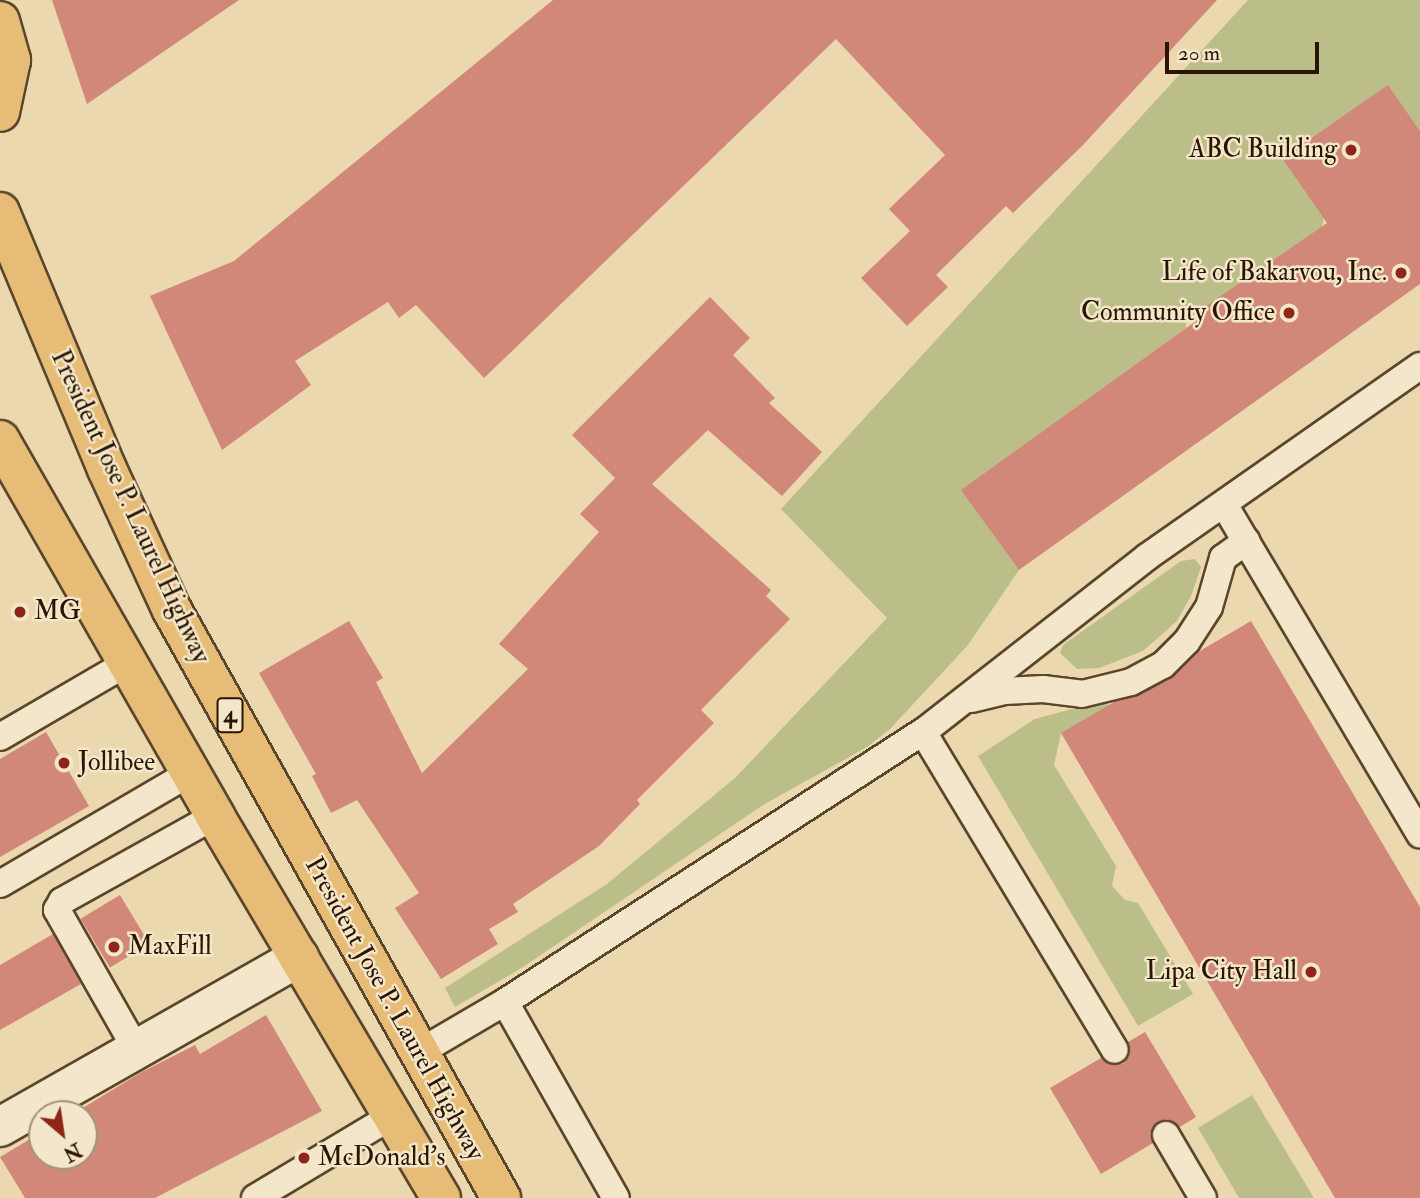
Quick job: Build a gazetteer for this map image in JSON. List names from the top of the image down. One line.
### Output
{"streets":{"highway":["President Jose P. Laurel Highway","4"]},"places":["ABC Building","Life of Bakarvou, Inc.","Community Office","MG","Jollibee","MaxFill","Lipa City Hall","McDonald's"],"scale_bar":"20 m","north":"bottom right"}
